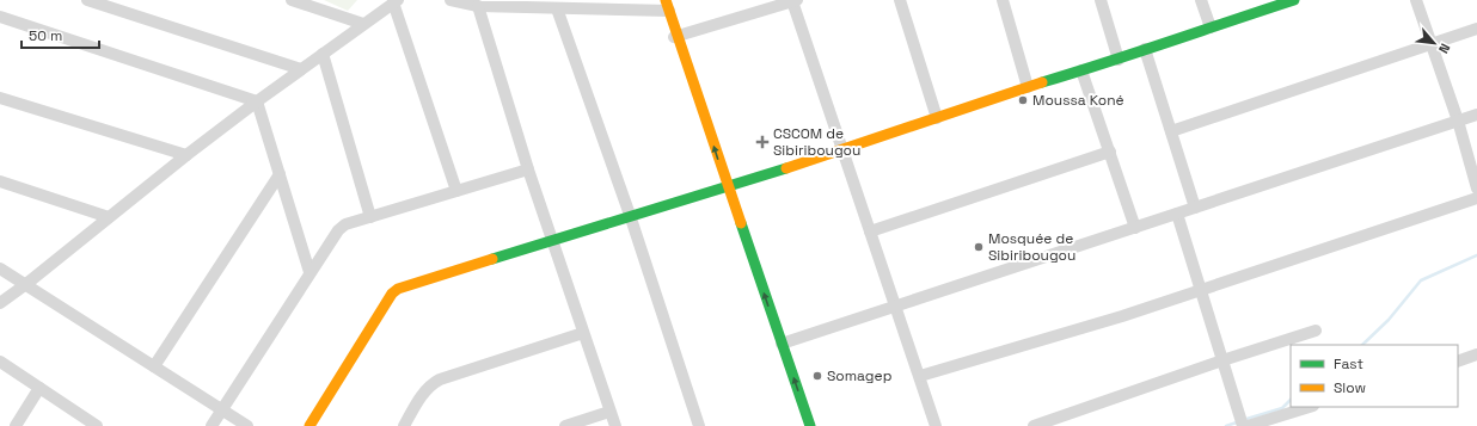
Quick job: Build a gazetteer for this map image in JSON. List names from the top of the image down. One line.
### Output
{"places":{"other":["Moussa Koné","Mosquée de Sibiribougou","Somagep"],"health":["CSCOM de Sibiribougou"]},"legend":["Fast","Slow"],"scale_bar":"50 m","north":"bottom right"}
